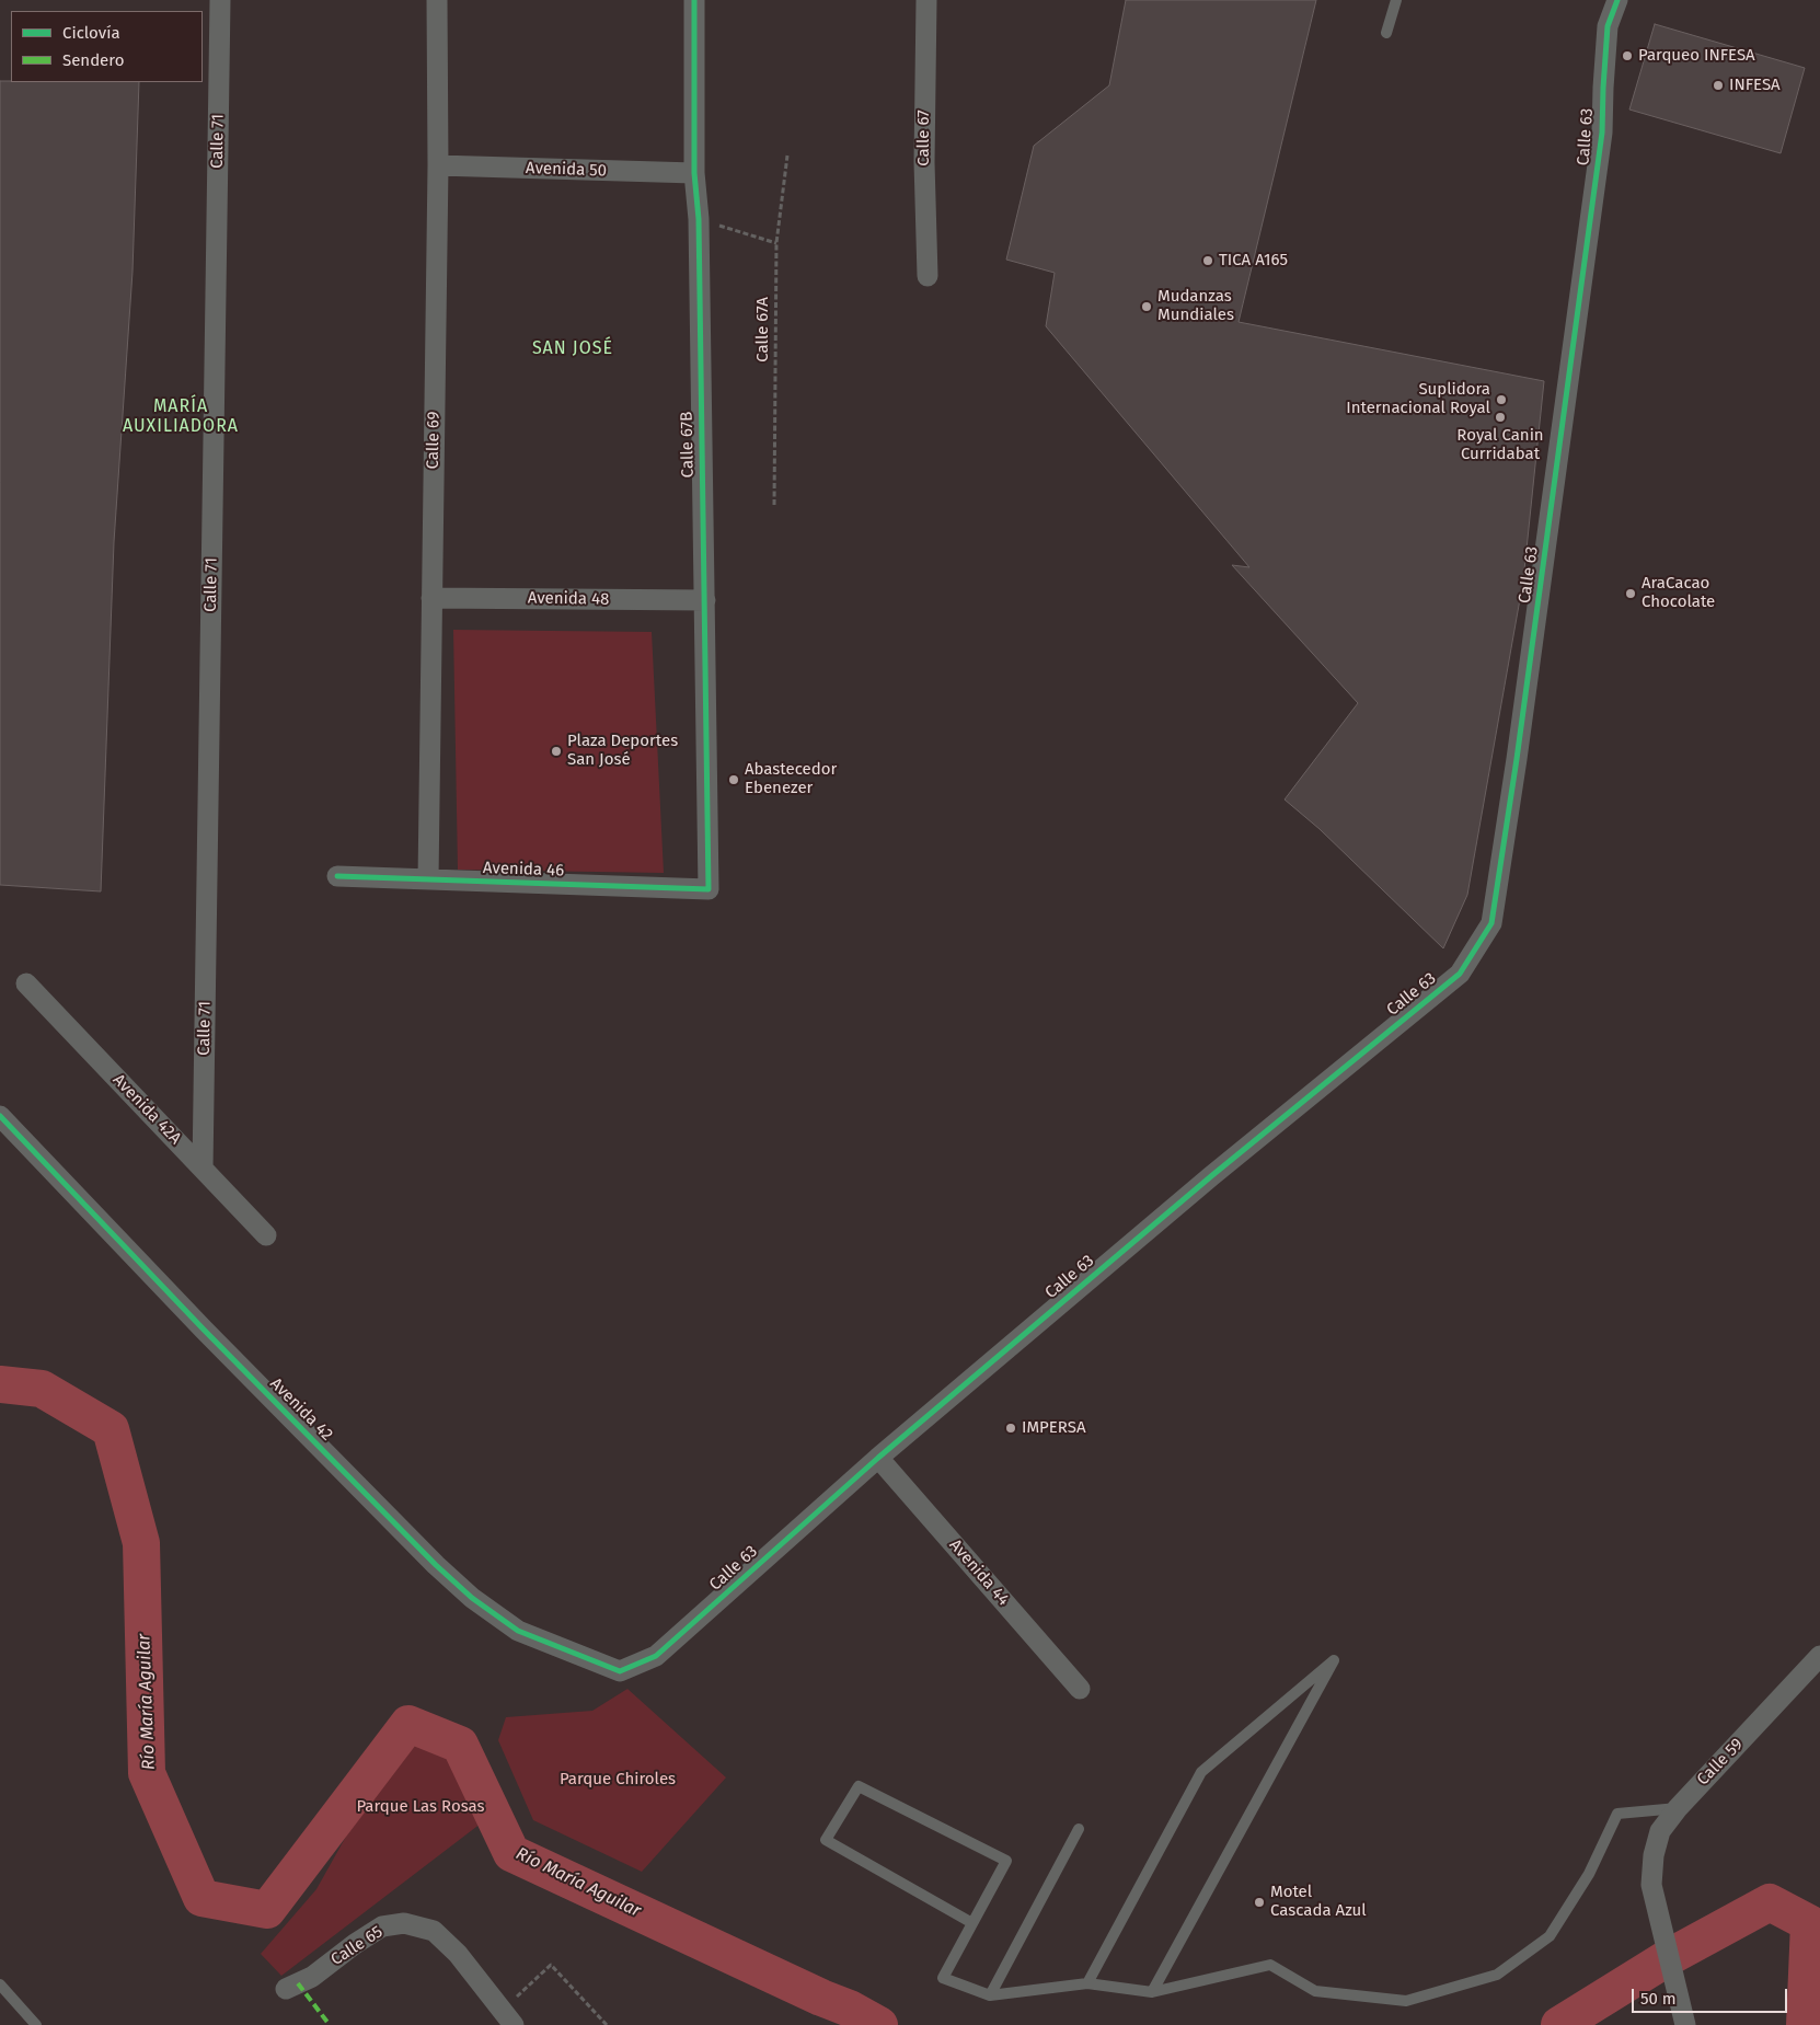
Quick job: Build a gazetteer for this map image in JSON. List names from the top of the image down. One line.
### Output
{"streets":{"street":["Calle 63","Calle 67","Calle 71","Avenida 50","Calle 69","Calle 67B","Avenida 48","Avenida 46","Avenida 42A","Avenida 42","Avenida 44","Calle 59","Calle 65"],"path":["Calle 67A"]},"crossings":[["Calle 63","Avenida 42"],["Calle 63","Avenida 44"],["Calle 71","Avenida 42A"],["Avenida 50","Calle 69"],["Avenida 50","Calle 67B"],["Calle 69","Avenida 48"],["Calle 69","Avenida 46"],["Calle 67B","Avenida 48"],["Calle 67B","Avenida 46"]],"districts":["SAN JOSÉ","MARÍA AUXILIADORA"],"water":["Río María Aguilar"],"parks":["Parque Chiroles","Parque Las Rosas"],"places":["Parqueo INFESA","INFESA","TICA A165","Mudanzas Mundiales","Suplidora Internacional Royal","Royal Canin Curridabat","AraCacao Chocolate","Plaza Deportes San José","Abastecedor Ebenezer","IMPERSA","Motel Cascada Azul"],"legend":["Ciclovía","Sendero"],"scale_bar":"50 m"}
